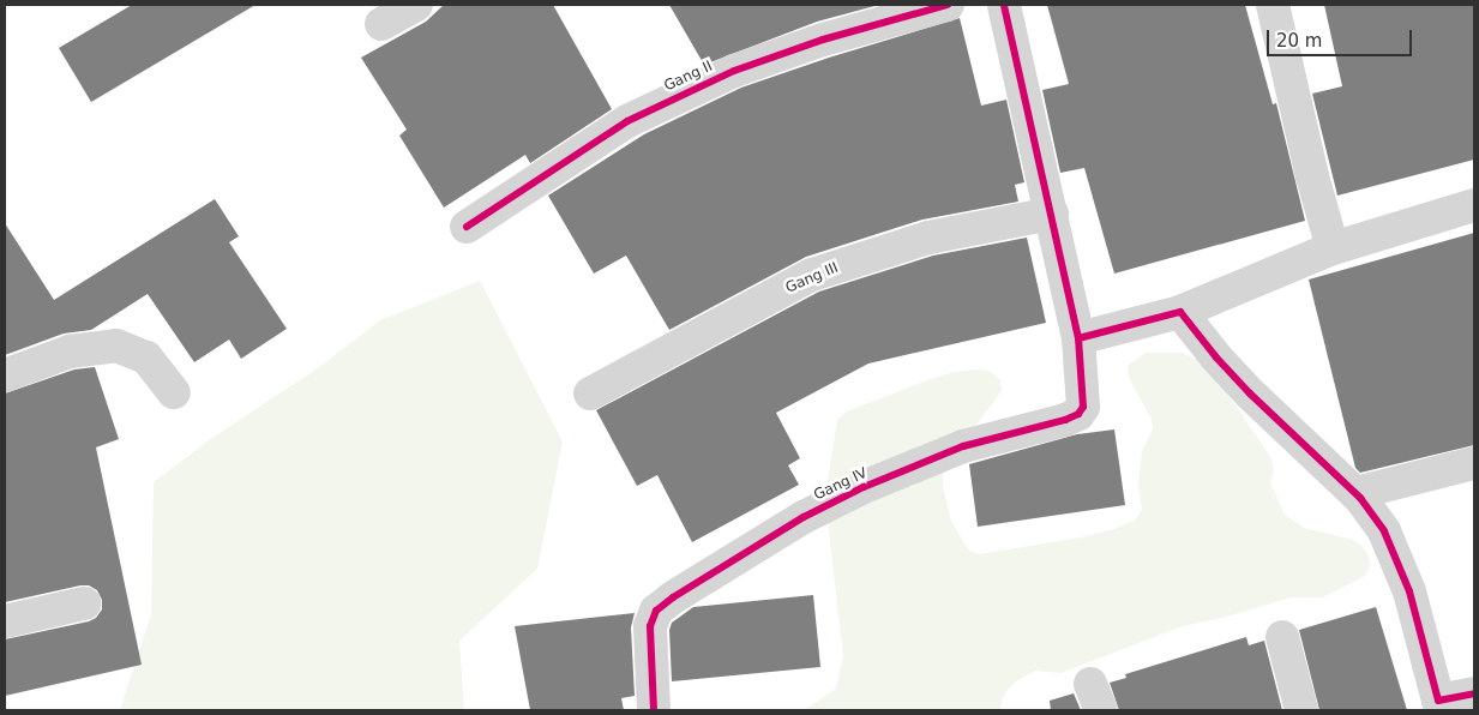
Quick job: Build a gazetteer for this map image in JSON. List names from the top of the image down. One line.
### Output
{"streets":{"street":["Gang II","Gang III","Gang IV"]},"crossings":[["Gang III","Gang IV"]],"scale_bar":"20 m"}
